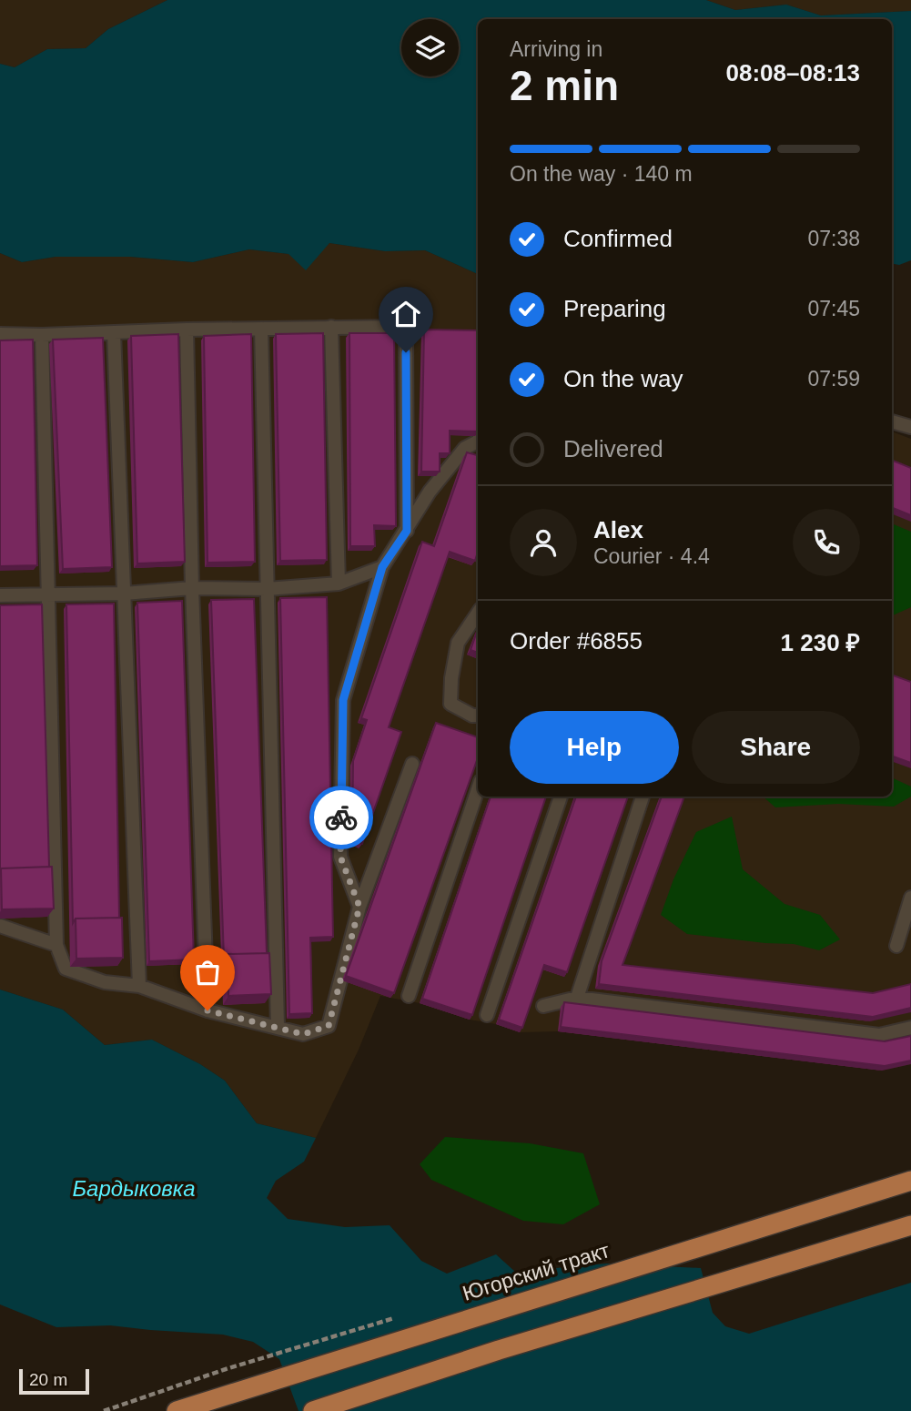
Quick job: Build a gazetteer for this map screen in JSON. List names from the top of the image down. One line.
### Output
{"streets":{"main road":["Югорский тракт"]},"water":["Бардыковка"],"scale_bar":"20 m","page":{"heading":["2 min","Arriving in","08:08–08:13"],"panel":["Alex","Courier · 4.4","Order #6855","1 230 ₽"],"bar":"On the way · 140 m","list":[["Confirmed","07:38"],["Preparing","07:45"],["On the way","07:59"],"Delivered"],"buttons":["Help","Share"],"scale":"20 m"}}
